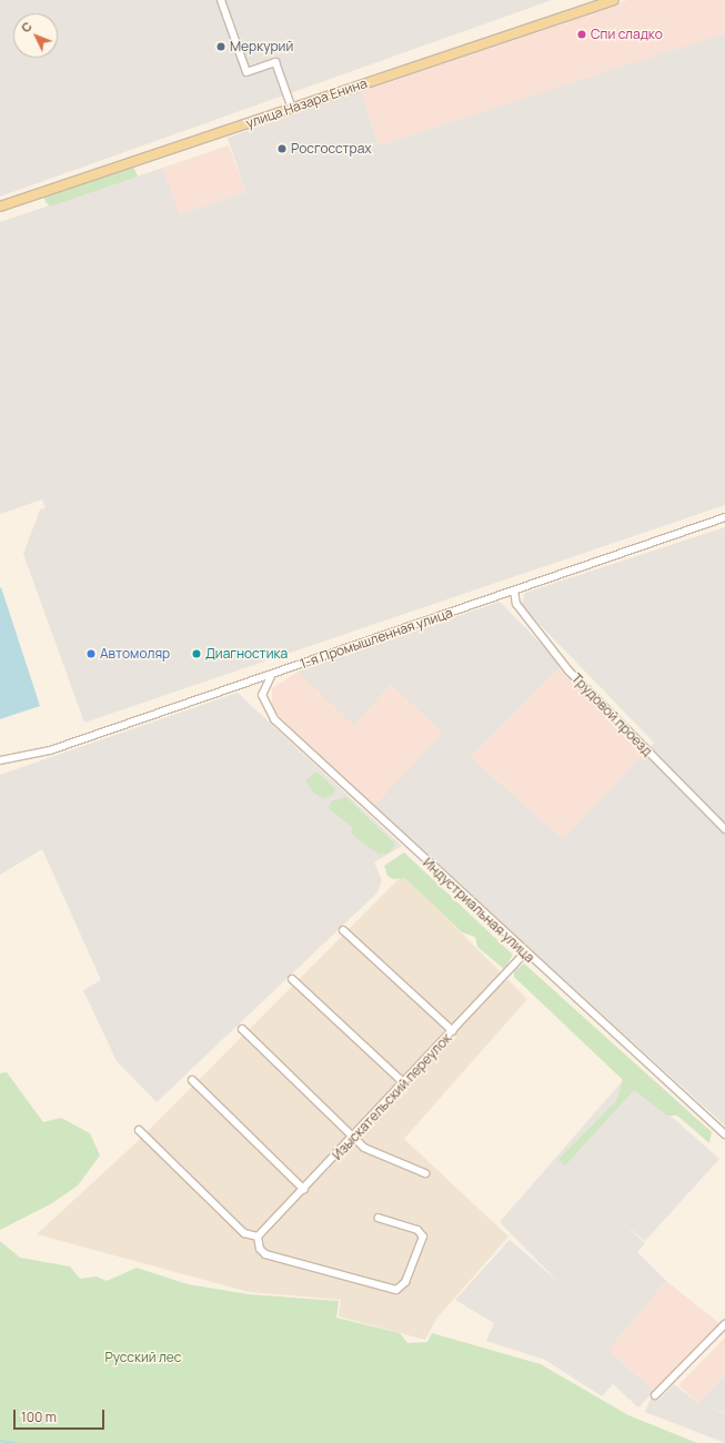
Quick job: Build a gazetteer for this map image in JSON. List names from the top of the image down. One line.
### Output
{"streets":{"main road":["улица Назара Енина"],"street":["1-я Промышленная улица","Трудовой проезд","Индустриальная улица","Изыскательский переулок"]},"crossings":[["1-я Промышленная улица","Трудовой проезд"],["1-я Промышленная улица","Индустриальная улица"],["Индустриальная улица","Изыскательский переулок"]],"parks":["Русский лес"],"places":["Спи сладко","Меркурий","Росгосстрах","Автомоляр","Диагностика"],"scale_bar":"100 m","north":"top left"}
